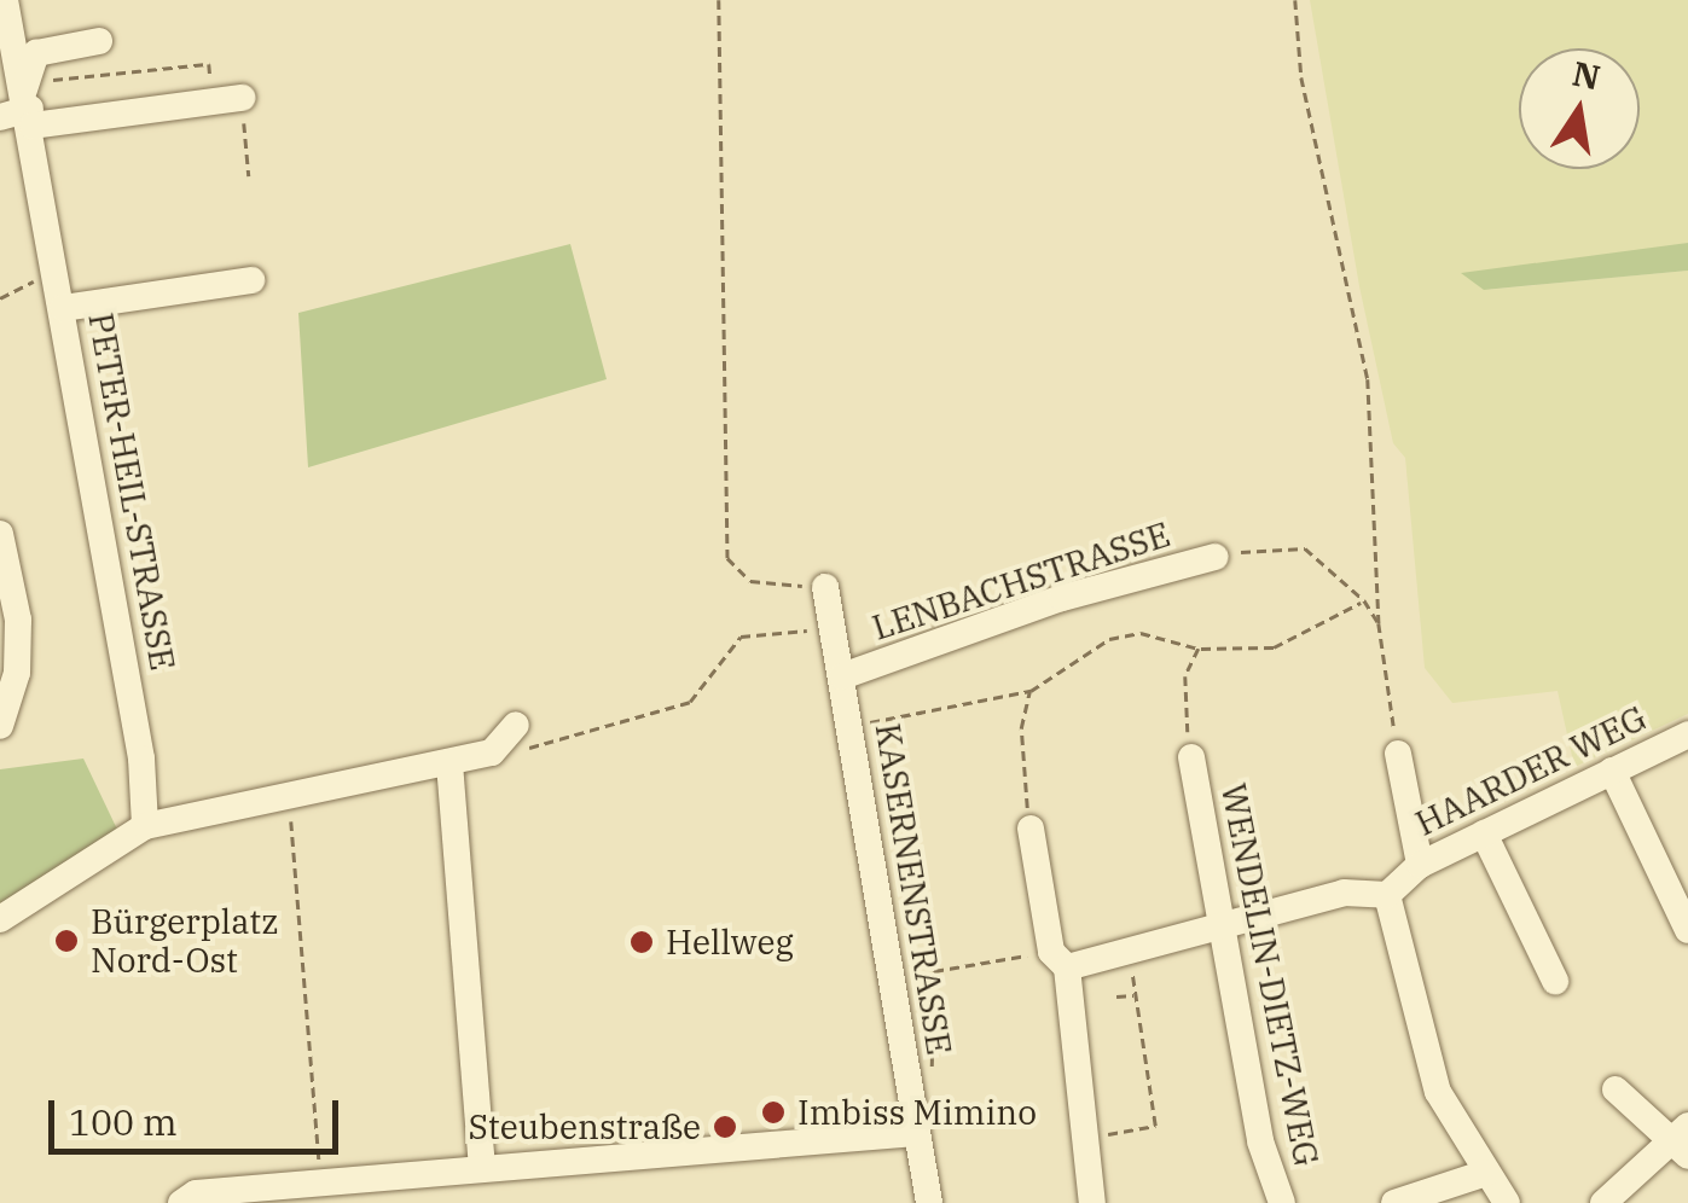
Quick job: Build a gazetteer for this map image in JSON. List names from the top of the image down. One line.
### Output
{"streets":{"street":["PETER-HEIL-STRASSE","LENBACHSTRASSE","HAARDER WEG","KASERNENSTRASSE","WENDELIN-DIETZ-WEG"]},"crossings":[["LENBACHSTRASSE","KASERNENSTRASSE"]],"places":["Bürgerplatz Nord-Ost","Hellweg","Imbiss Mimino","Steubenstraße"],"scale_bar":"100 m","north":"top"}
